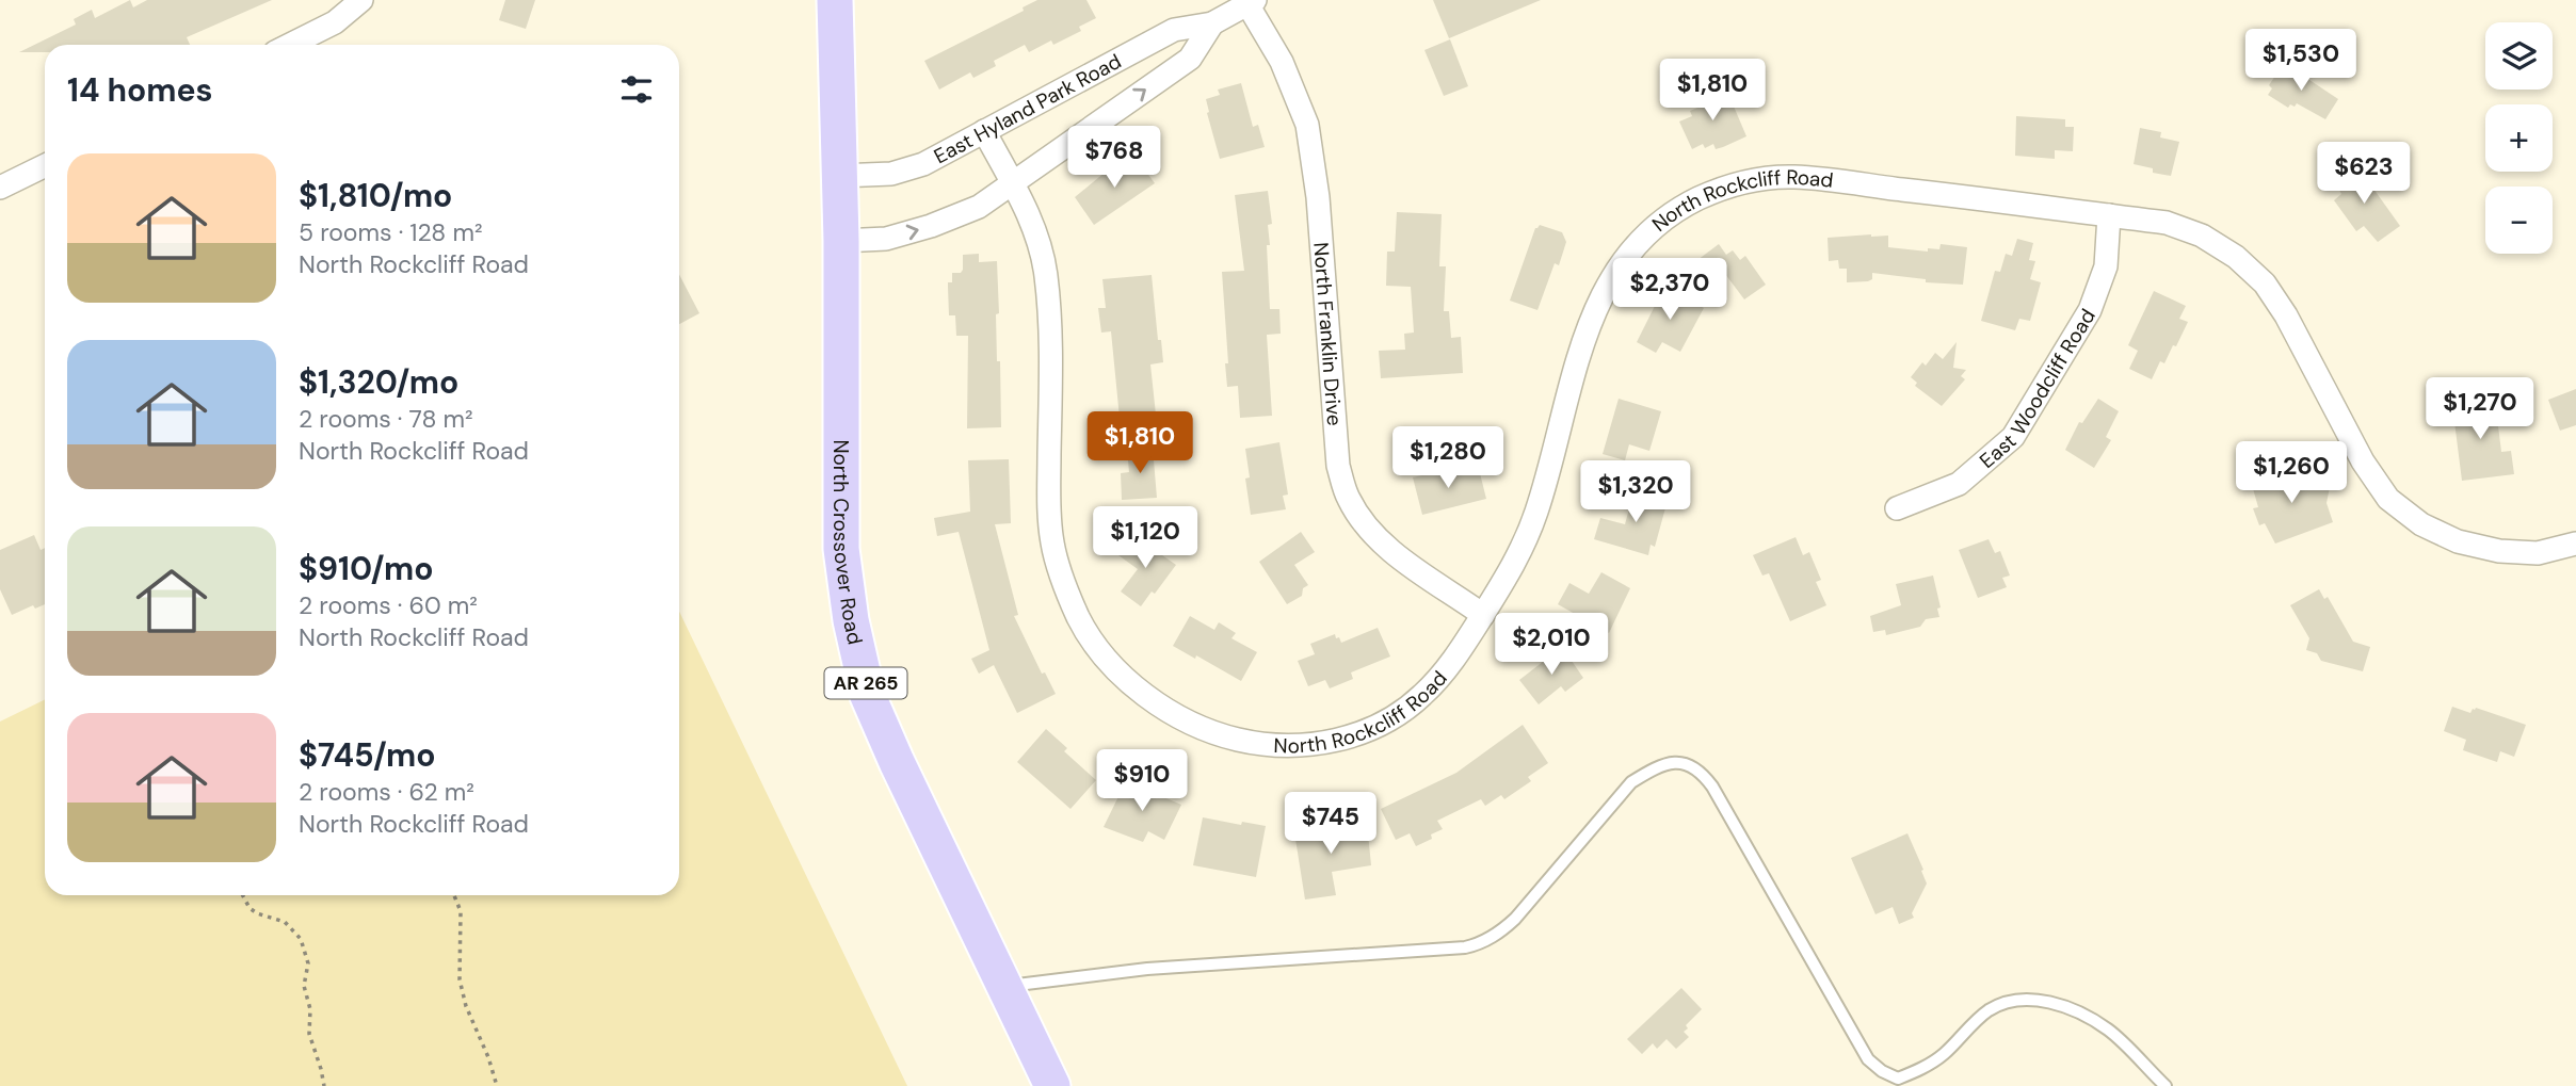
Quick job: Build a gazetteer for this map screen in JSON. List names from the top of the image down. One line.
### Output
{"streets":{"main road":["North Crossover Road","AR 265"],"street":["East Hyland Park Road","North Rockcliff Road","North Franklin Drive","East Woodcliff Road"]},"crossings":[["East Hyland Park Road","North Rockcliff Road"],["East Hyland Park Road","North Franklin Drive"],["East Hyland Park Road","North Crossover Road"],["North Rockcliff Road","North Franklin Drive"],["North Rockcliff Road","East Woodcliff Road"]],"page":{"map_buttons":["+","−"],"price":["$1,530","$1,810","$768","$623","$2,370","$1,270","$1,810","$1,280","$1,260","$1,320","$1,120","$2,010","$910","$745"],"heading":"14 homes","list":[{"name":"$1,810/mo","note":"5 rooms · 128 m² · North Rockcliff Road"},{"name":"$1,320/mo","note":"2 rooms · 78 m² · North Rockcliff Road"},{"name":"$910/mo","note":"2 rooms · 60 m² · North Rockcliff Road"},{"name":"$745/mo","note":"2 rooms · 62 m² · North Rockcliff Road"}]}}
